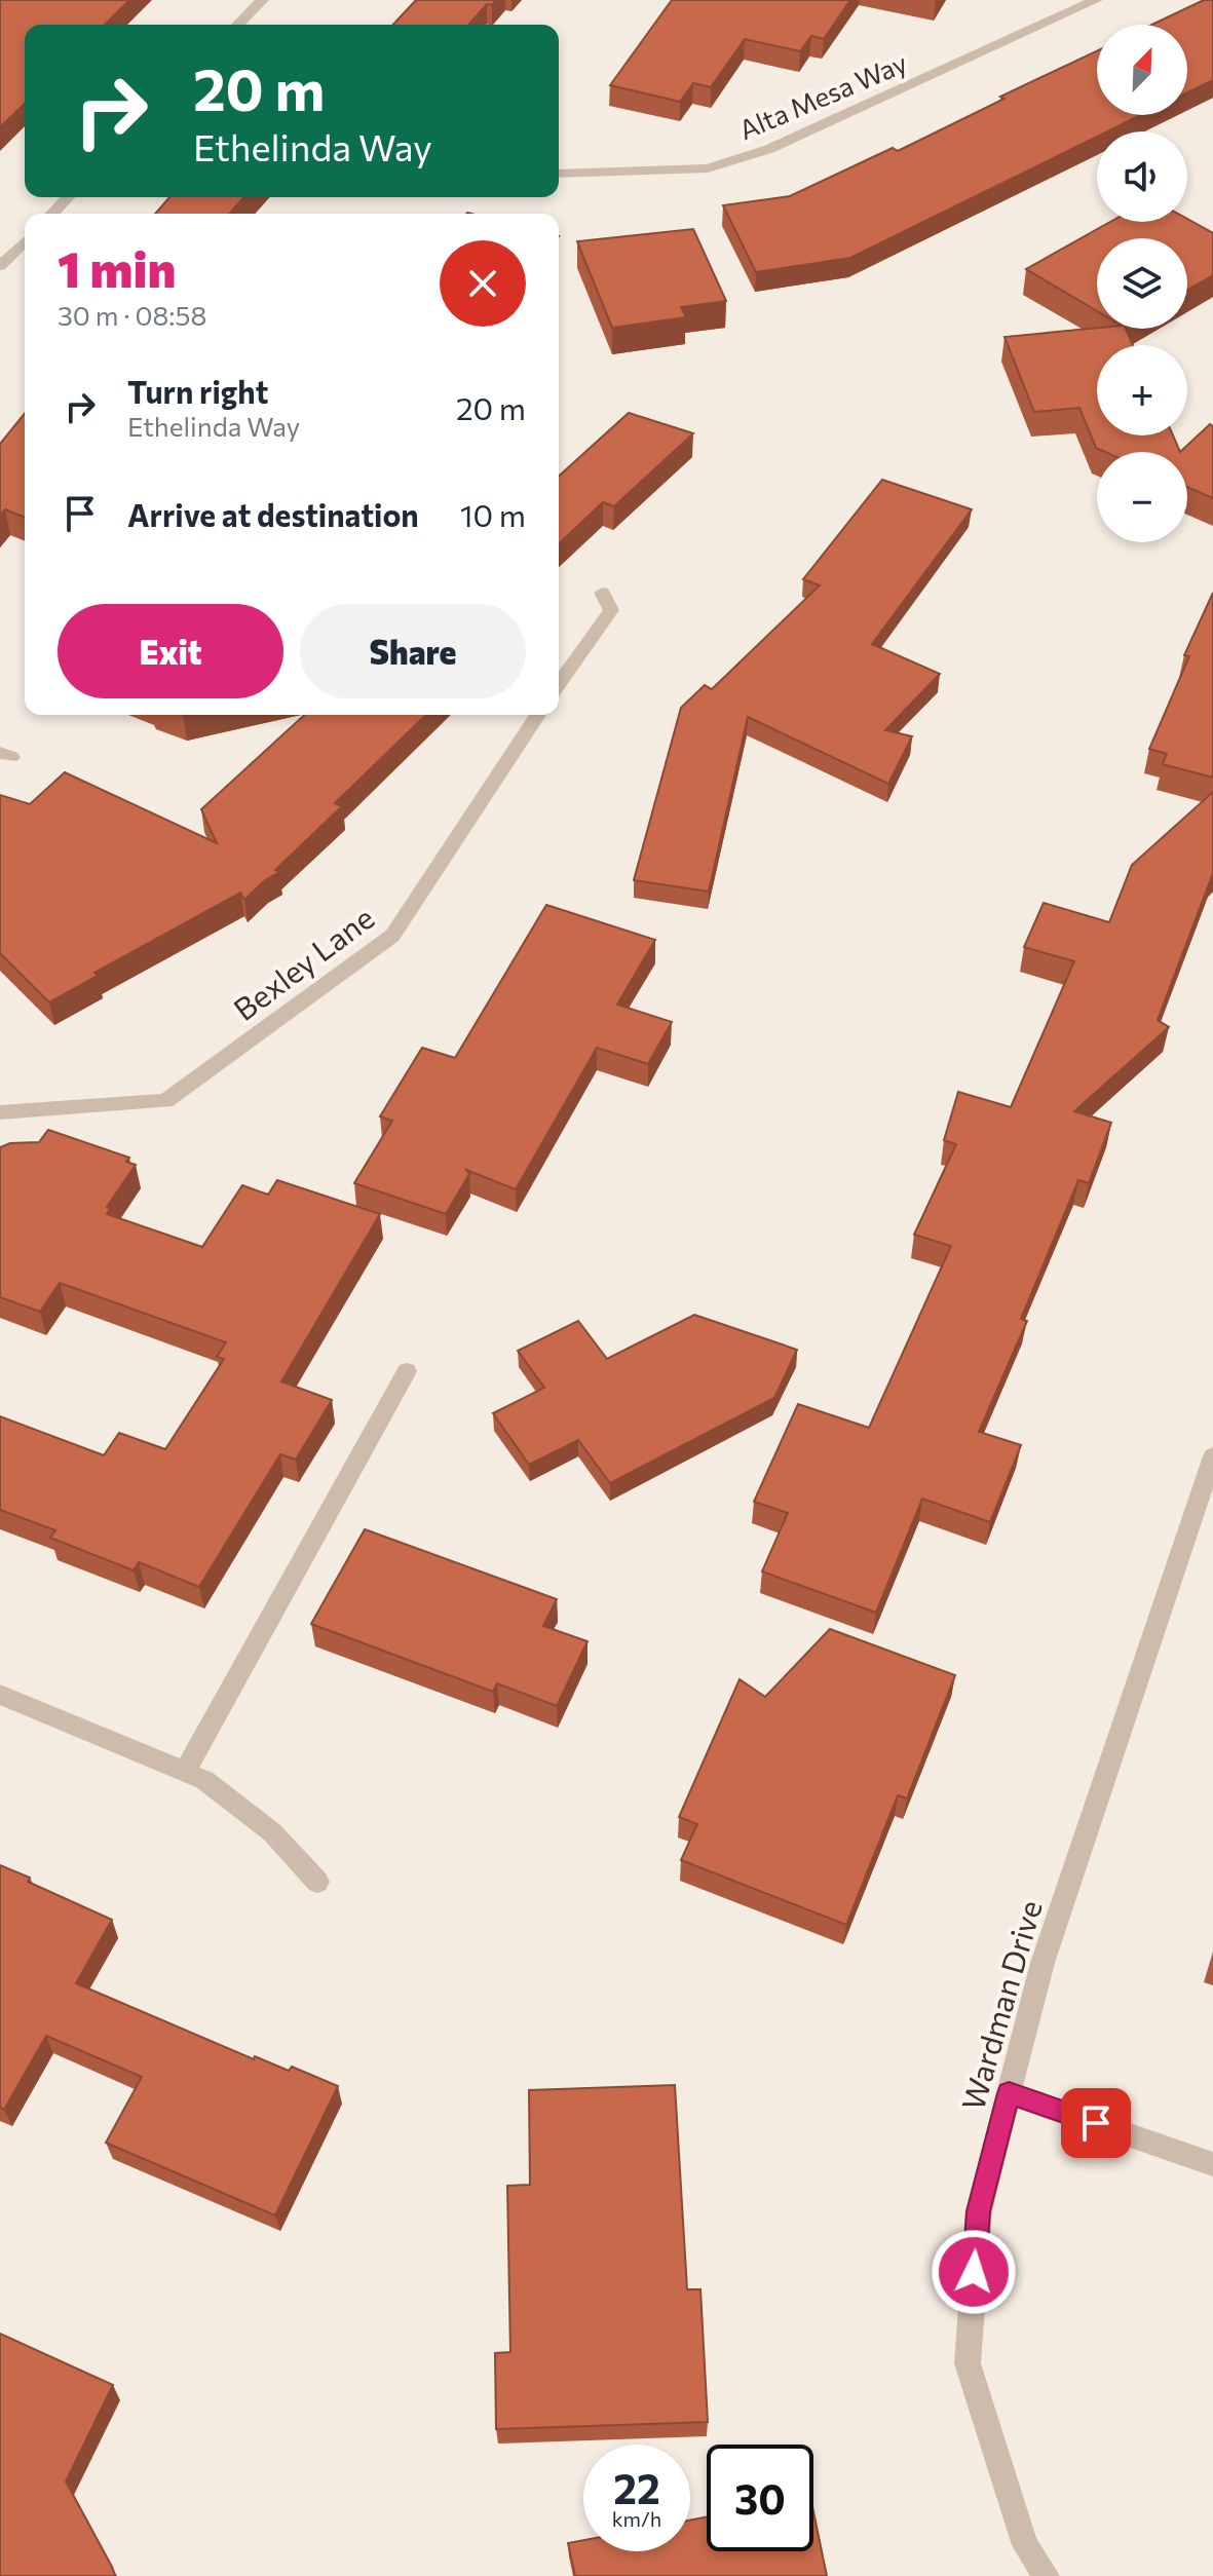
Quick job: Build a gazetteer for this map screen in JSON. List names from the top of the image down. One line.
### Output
{"streets":{"street":["Alta Mesa Way","Bexley Lane","Wardman Drive"]},"north":"top right","page":{"map_buttons":["+","−"],"turn":["20 m","Ethelinda Way"],"heading":["1 min","30 m · 08:58"],"list":[{"name":"Turn right","note":"Ethelinda Way","value":"20 m"},{"name":"Arrive at destination","value":"10 m"}],"buttons":["Exit","Share"],"speed":"22 km/h","limit":"30"}}
